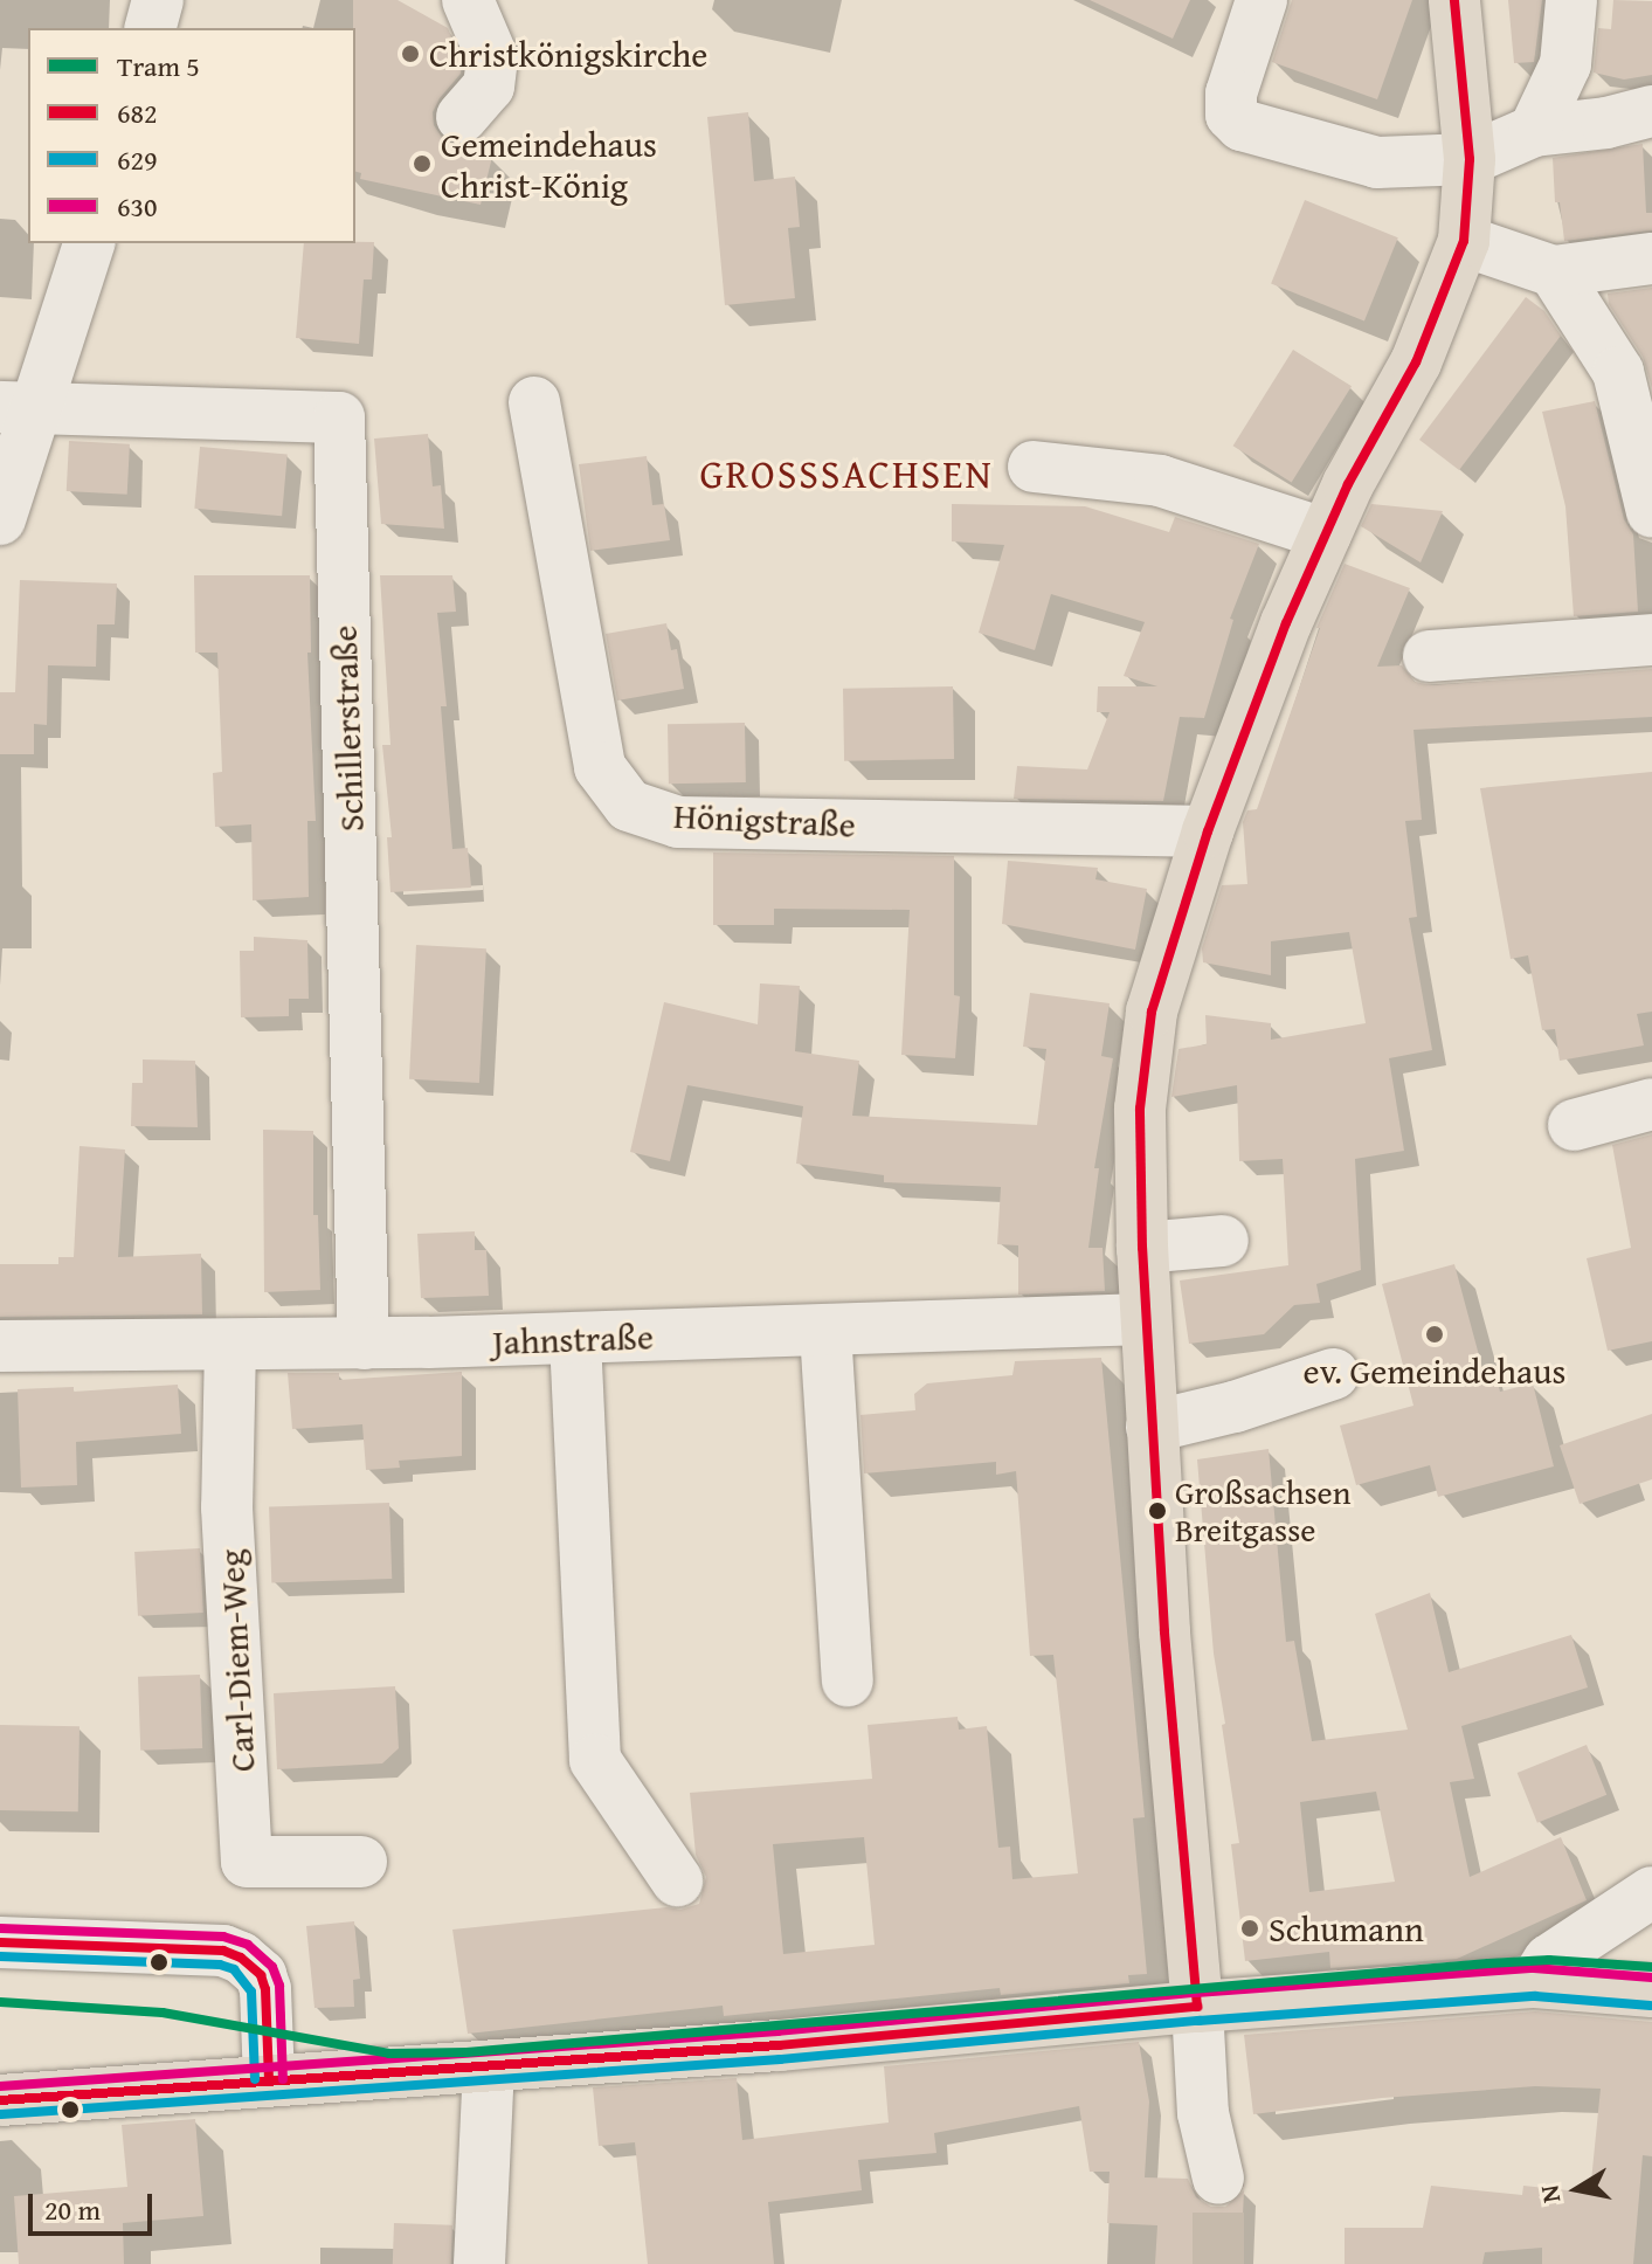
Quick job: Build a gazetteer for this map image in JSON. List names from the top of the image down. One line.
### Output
{"streets":{"street":["Schillerstraße","Hönigstraße","Jahnstraße","Carl-Diem-Weg"]},"crossings":[["Schillerstraße","Jahnstraße"],["Jahnstraße","Carl-Diem-Weg"]],"districts":["GROSSSACHSEN"],"places":["Christkönigskirche","Gemeindehaus Christ-König","ev. Gemeindehaus","Großsachsen Breitgasse","Schumann"],"lines":["transit line 682","transit line 630","transit line 629","tram line 5"],"legend":["Tram 5","682","629","630"],"scale_bar":"20 m","north":"left"}
